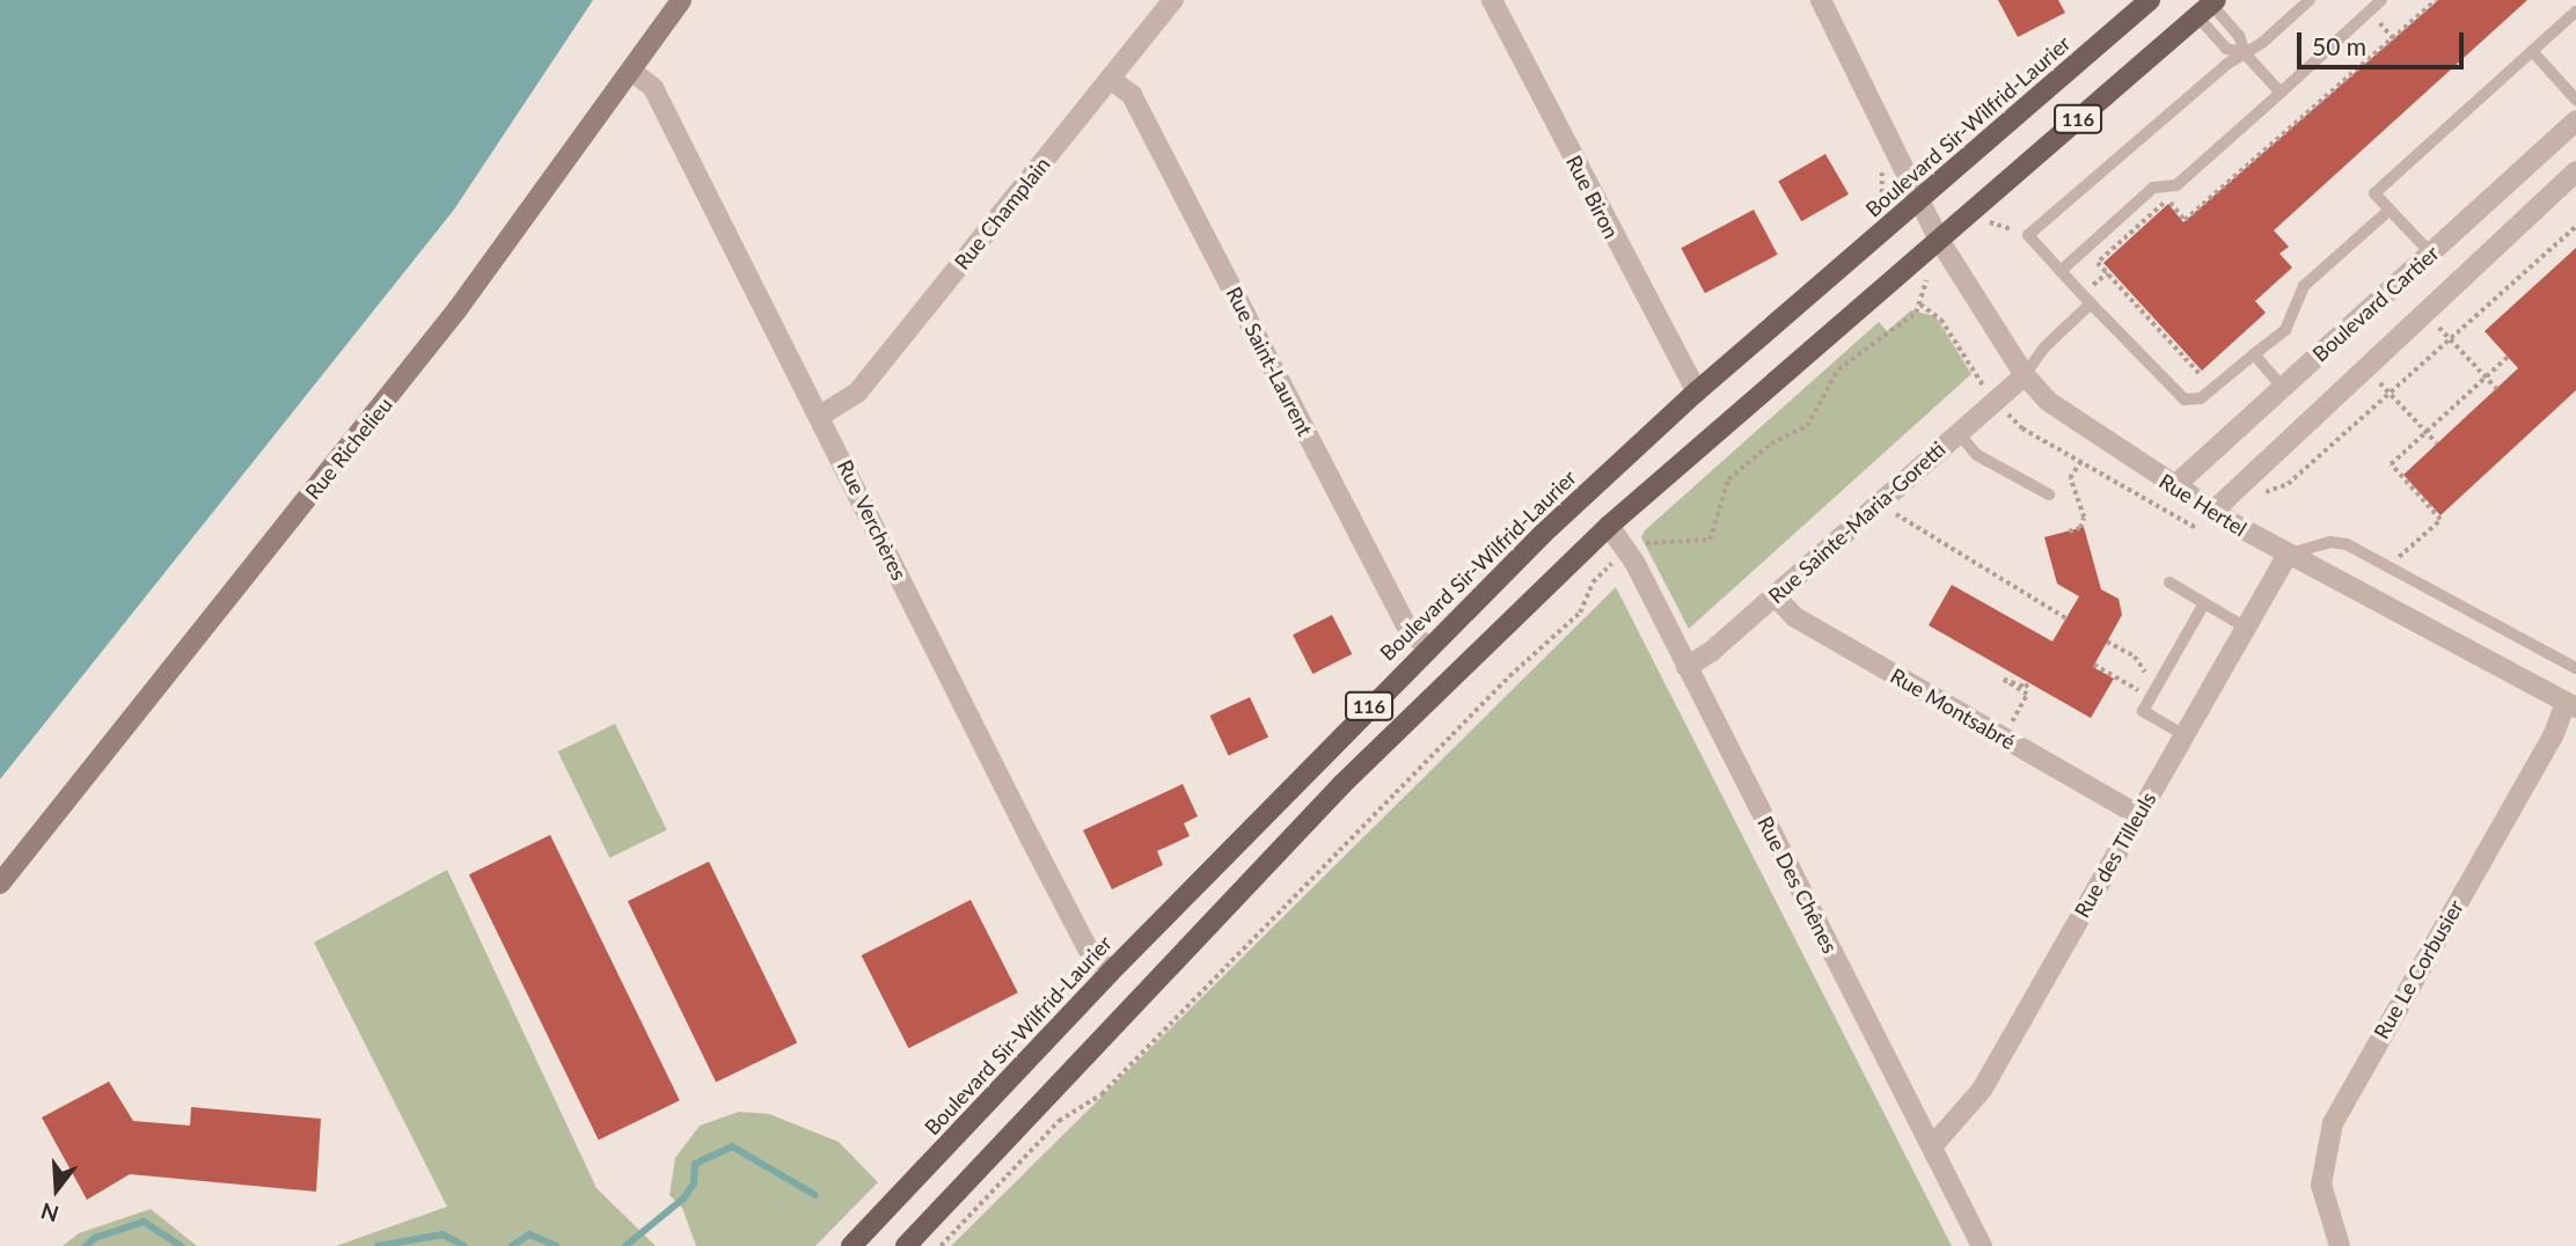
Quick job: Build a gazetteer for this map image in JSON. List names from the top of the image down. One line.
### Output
{"streets":{"main road":["116","Boulevard Sir-Wilfrid-Laurier","Rue Richelieu"],"street":["Rue Biron","Rue Champlain","Boulevard Cartier","Rue Saint-Laurent","Rue Hertel","Rue Verchères","Rue Sainte-Maria-Goretti","Rue Montsabré","Rue des Tilleuls","Rue Des Chênes","Rue Le Corbusier"]},"crossings":[["116","Rue Hertel"],["116","Rue Des Chênes"],["Boulevard Sir-Wilfrid-Laurier","Rue Biron"],["Boulevard Sir-Wilfrid-Laurier","Rue Saint-Laurent"],["Boulevard Sir-Wilfrid-Laurier","Rue Hertel"],["Boulevard Sir-Wilfrid-Laurier","Rue Verchères"],["Rue Champlain","Rue Saint-Laurent"],["Rue Champlain","Rue Verchères"],["Boulevard Cartier","Rue Hertel"],["Rue Richelieu","Rue Verchères"],["Rue Hertel","Rue Sainte-Maria-Goretti"],["Rue Hertel","Rue des Tilleuls"],["Rue Hertel","Rue Le Corbusier"],["Rue Sainte-Maria-Goretti","Rue Montsabré"],["Rue Sainte-Maria-Goretti","Rue Des Chênes"],["Rue Montsabré","Rue des Tilleuls"],["Rue des Tilleuls","Rue Des Chênes"]],"scale_bar":"50 m","north":"bottom"}
